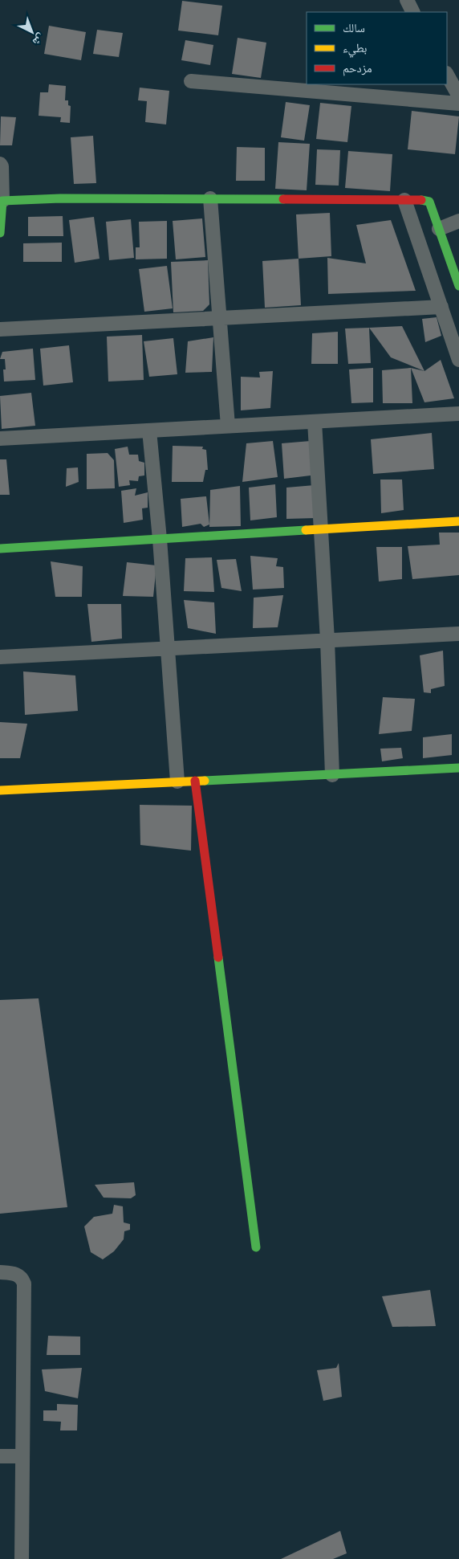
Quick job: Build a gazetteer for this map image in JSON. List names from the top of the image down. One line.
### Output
{"legend":["سالك","بطيء","مزدحم"],"north":"bottom right"}
